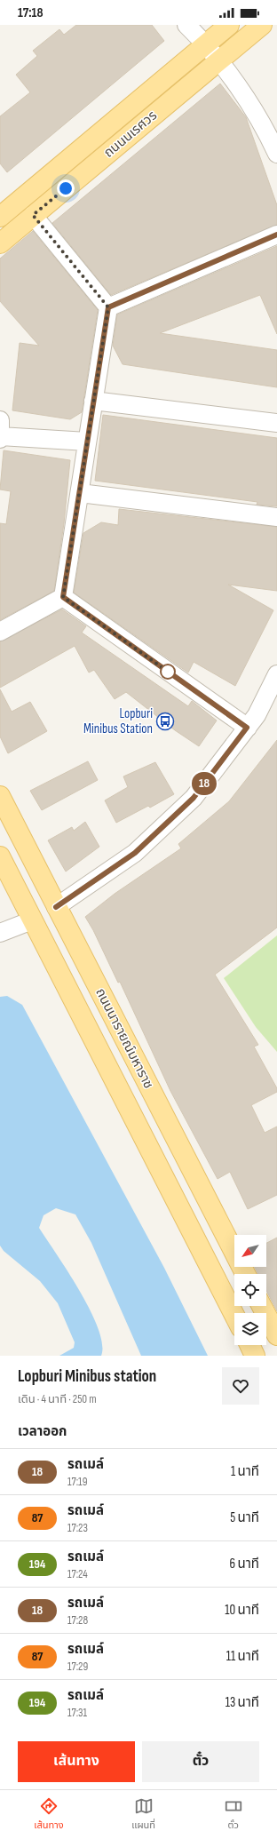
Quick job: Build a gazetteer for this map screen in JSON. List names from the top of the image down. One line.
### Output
{"streets":{"main road":["ถนนนเรศวร","ถนนนารายณ์มหาราช"]},"places":{"bus stop":["Lopburi Minibus Station"]},"lines":["bus line 18"],"north":"bottom left","page":{"status":"17:18","on_map":"18","heading":[["Lopburi Minibus station","เดิน · 4 นาที · 250 m"],"เวลาออก"],"list":[{"mark":"18","name":"รถเมล์","note":"17:19","value":"1 นาที"},{"mark":"87","name":"รถเมล์","note":"17:23","value":"5 นาที"},{"mark":"194","name":"รถเมล์","note":"17:24","value":"6 นาที"},{"mark":"18","name":"รถเมล์","note":"17:28","value":"10 นาที"},{"mark":"87","name":"รถเมล์","note":"17:29","value":"11 นาที"},{"mark":"194","name":"รถเมล์","note":"17:31","value":"13 นาที"}],"buttons":["เส้นทาง","ตั๋ว"],"tabs":["เส้นทาง","แผนที่","ตั๋ว"]}}
